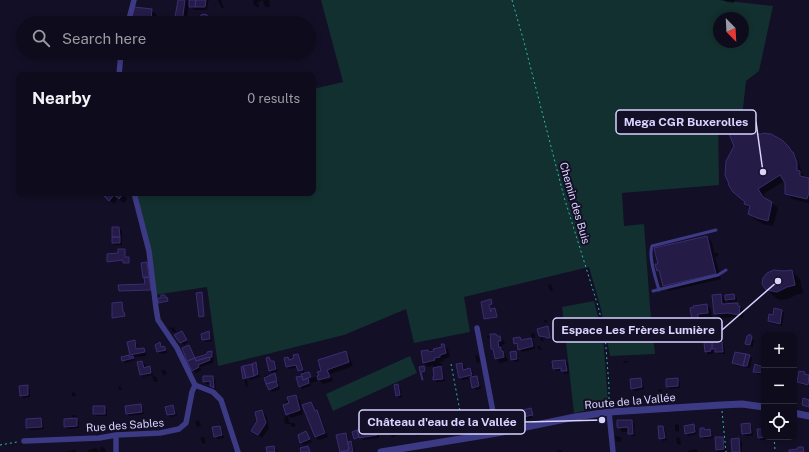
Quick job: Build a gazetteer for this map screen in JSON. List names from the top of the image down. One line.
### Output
{"streets":{"street":["Route de la Vallée","Rue des Sables"],"path":["Chemin des Buis"]},"crossings":[["Chemin des Buis","Route de la Vallée"]],"places":["Mega CGR Buxerolles","Espace Les Frères Lumière","Château d'eau de la Vallée"],"north":"bottom right","page":{"search":"Search here","heading":["Nearby","0 results"],"map_buttons":["+","−"]}}
